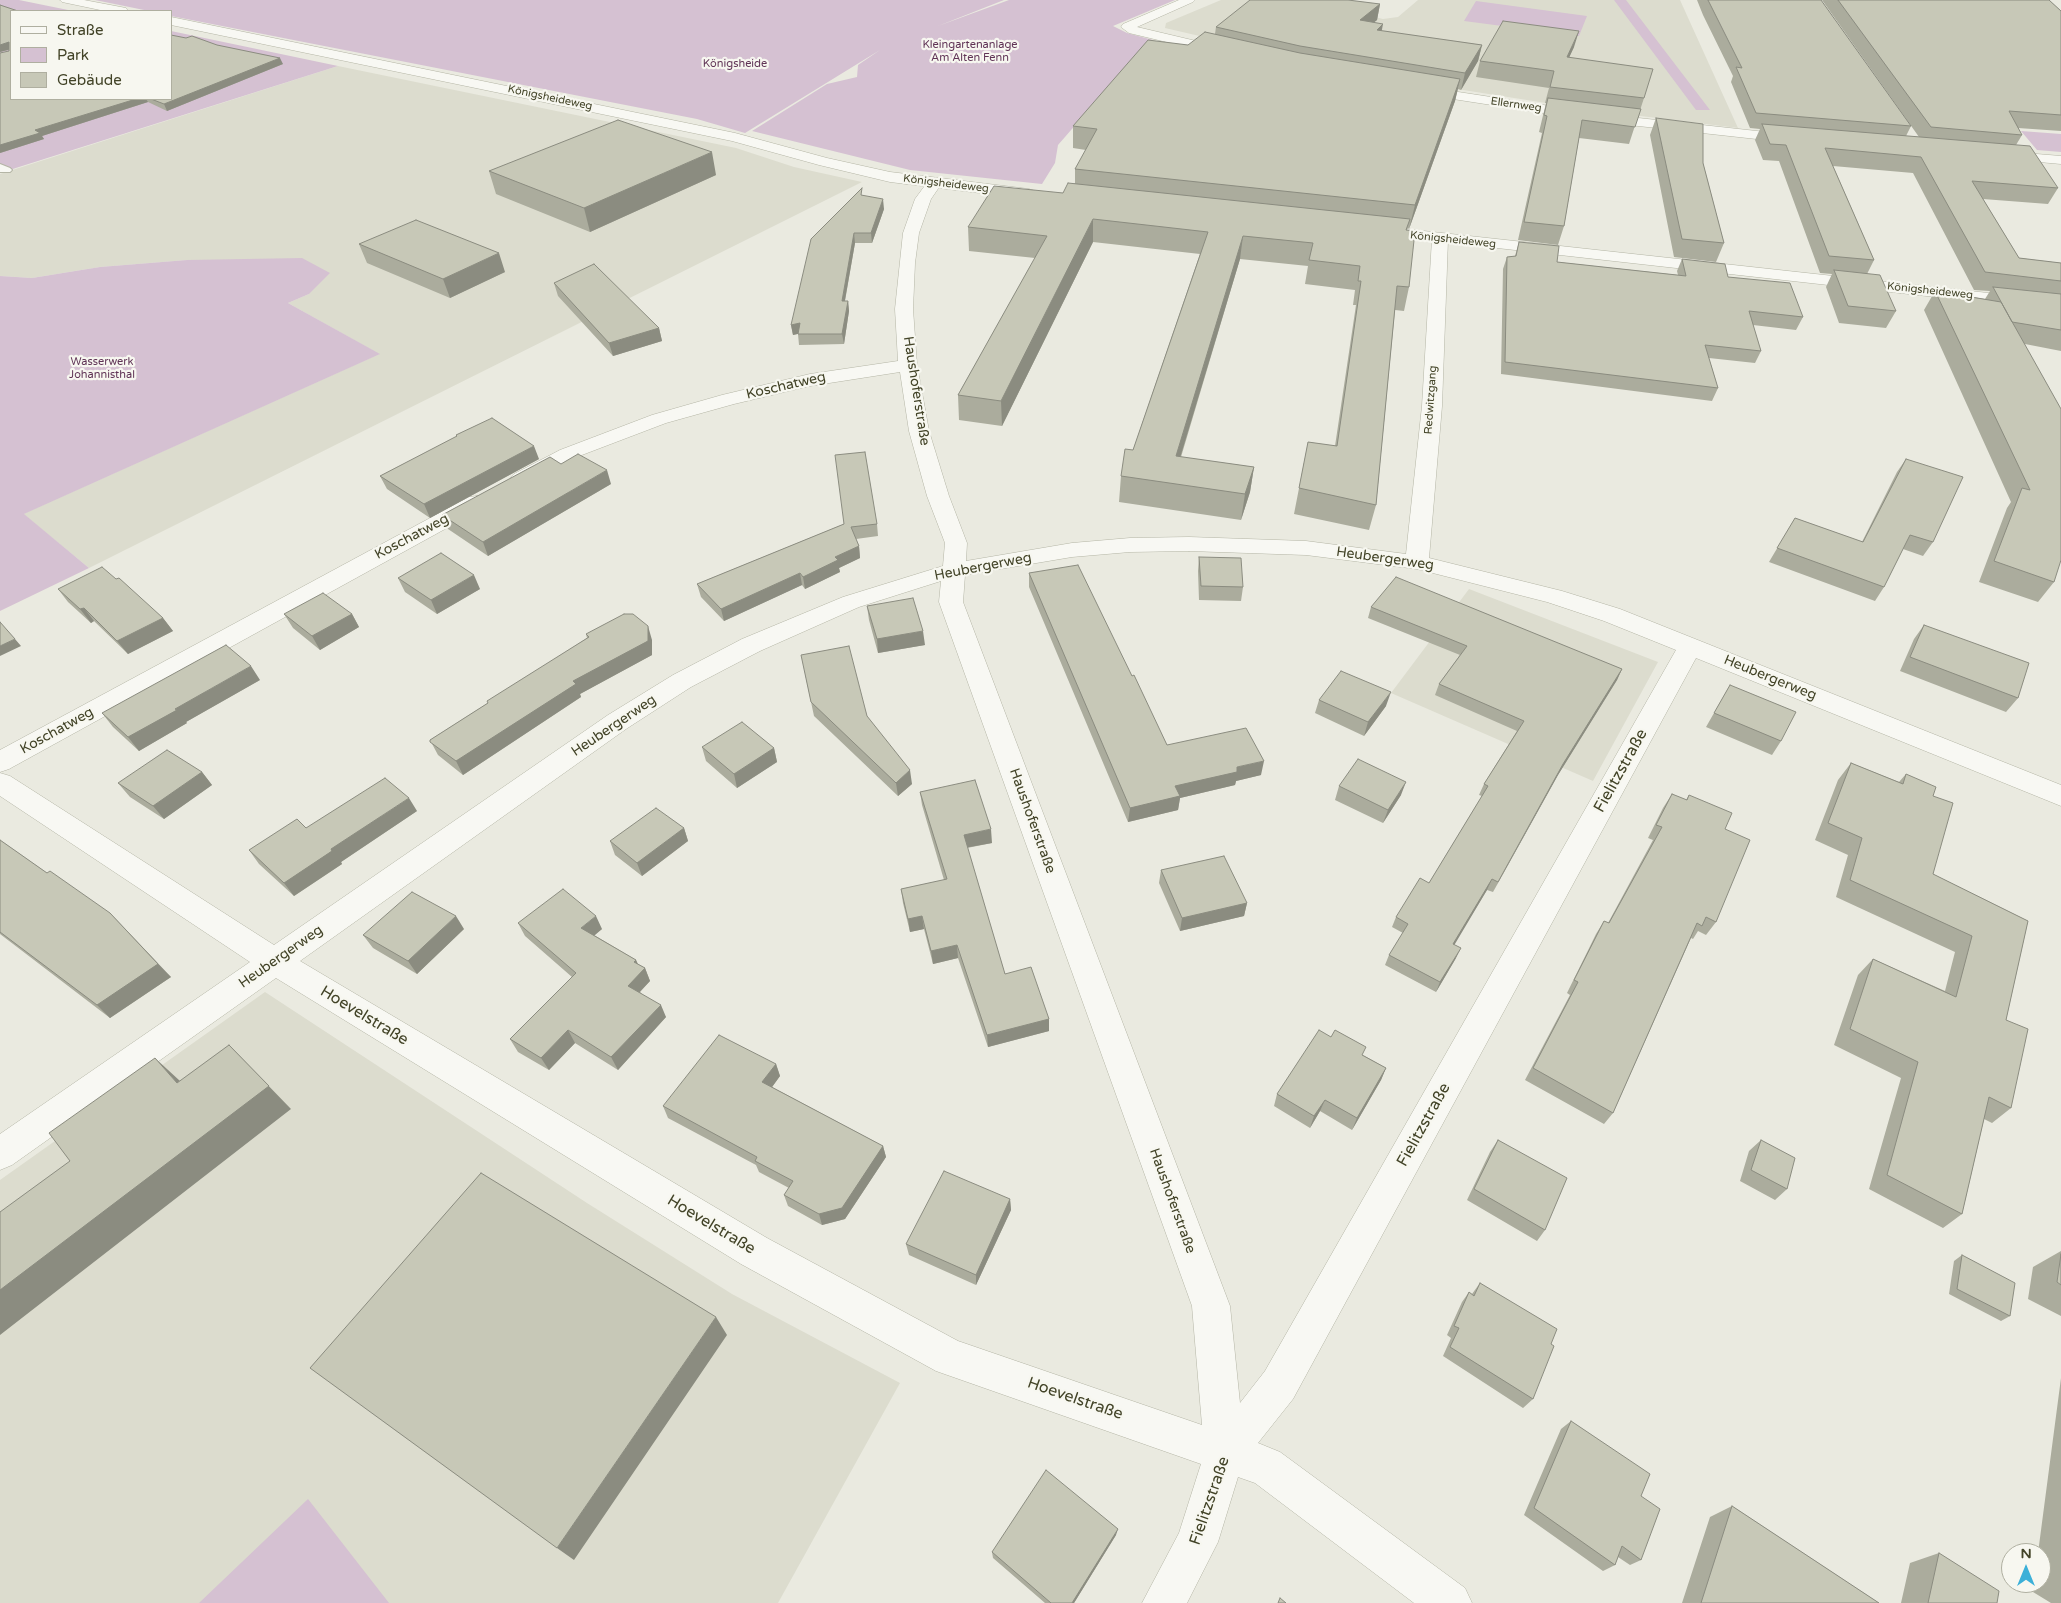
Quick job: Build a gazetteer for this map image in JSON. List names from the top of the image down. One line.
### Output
{"streets":{"street":["Königsheideweg","Ellernweg","Koschatweg","Haushoferstraße","Redwitzgang","Heubergerweg","Fielitzstraße","Hoevelstraße"]},"crossings":[["Königsheideweg","Haushoferstraße"],["Königsheideweg","Redwitzgang"],["Koschatweg","Haushoferstraße"],["Haushoferstraße","Heubergerweg"],["Haushoferstraße","Fielitzstraße"],["Haushoferstraße","Hoevelstraße"],["Redwitzgang","Heubergerweg"],["Heubergerweg","Fielitzstraße"],["Heubergerweg","Hoevelstraße"],["Fielitzstraße","Hoevelstraße"]],"parks":["Kleingartenanlage Am Alten Fenn","Königsheide","Wasserwerk Johannisthal"],"legend":["Straße","Park","Gebäude"],"north":"top"}
